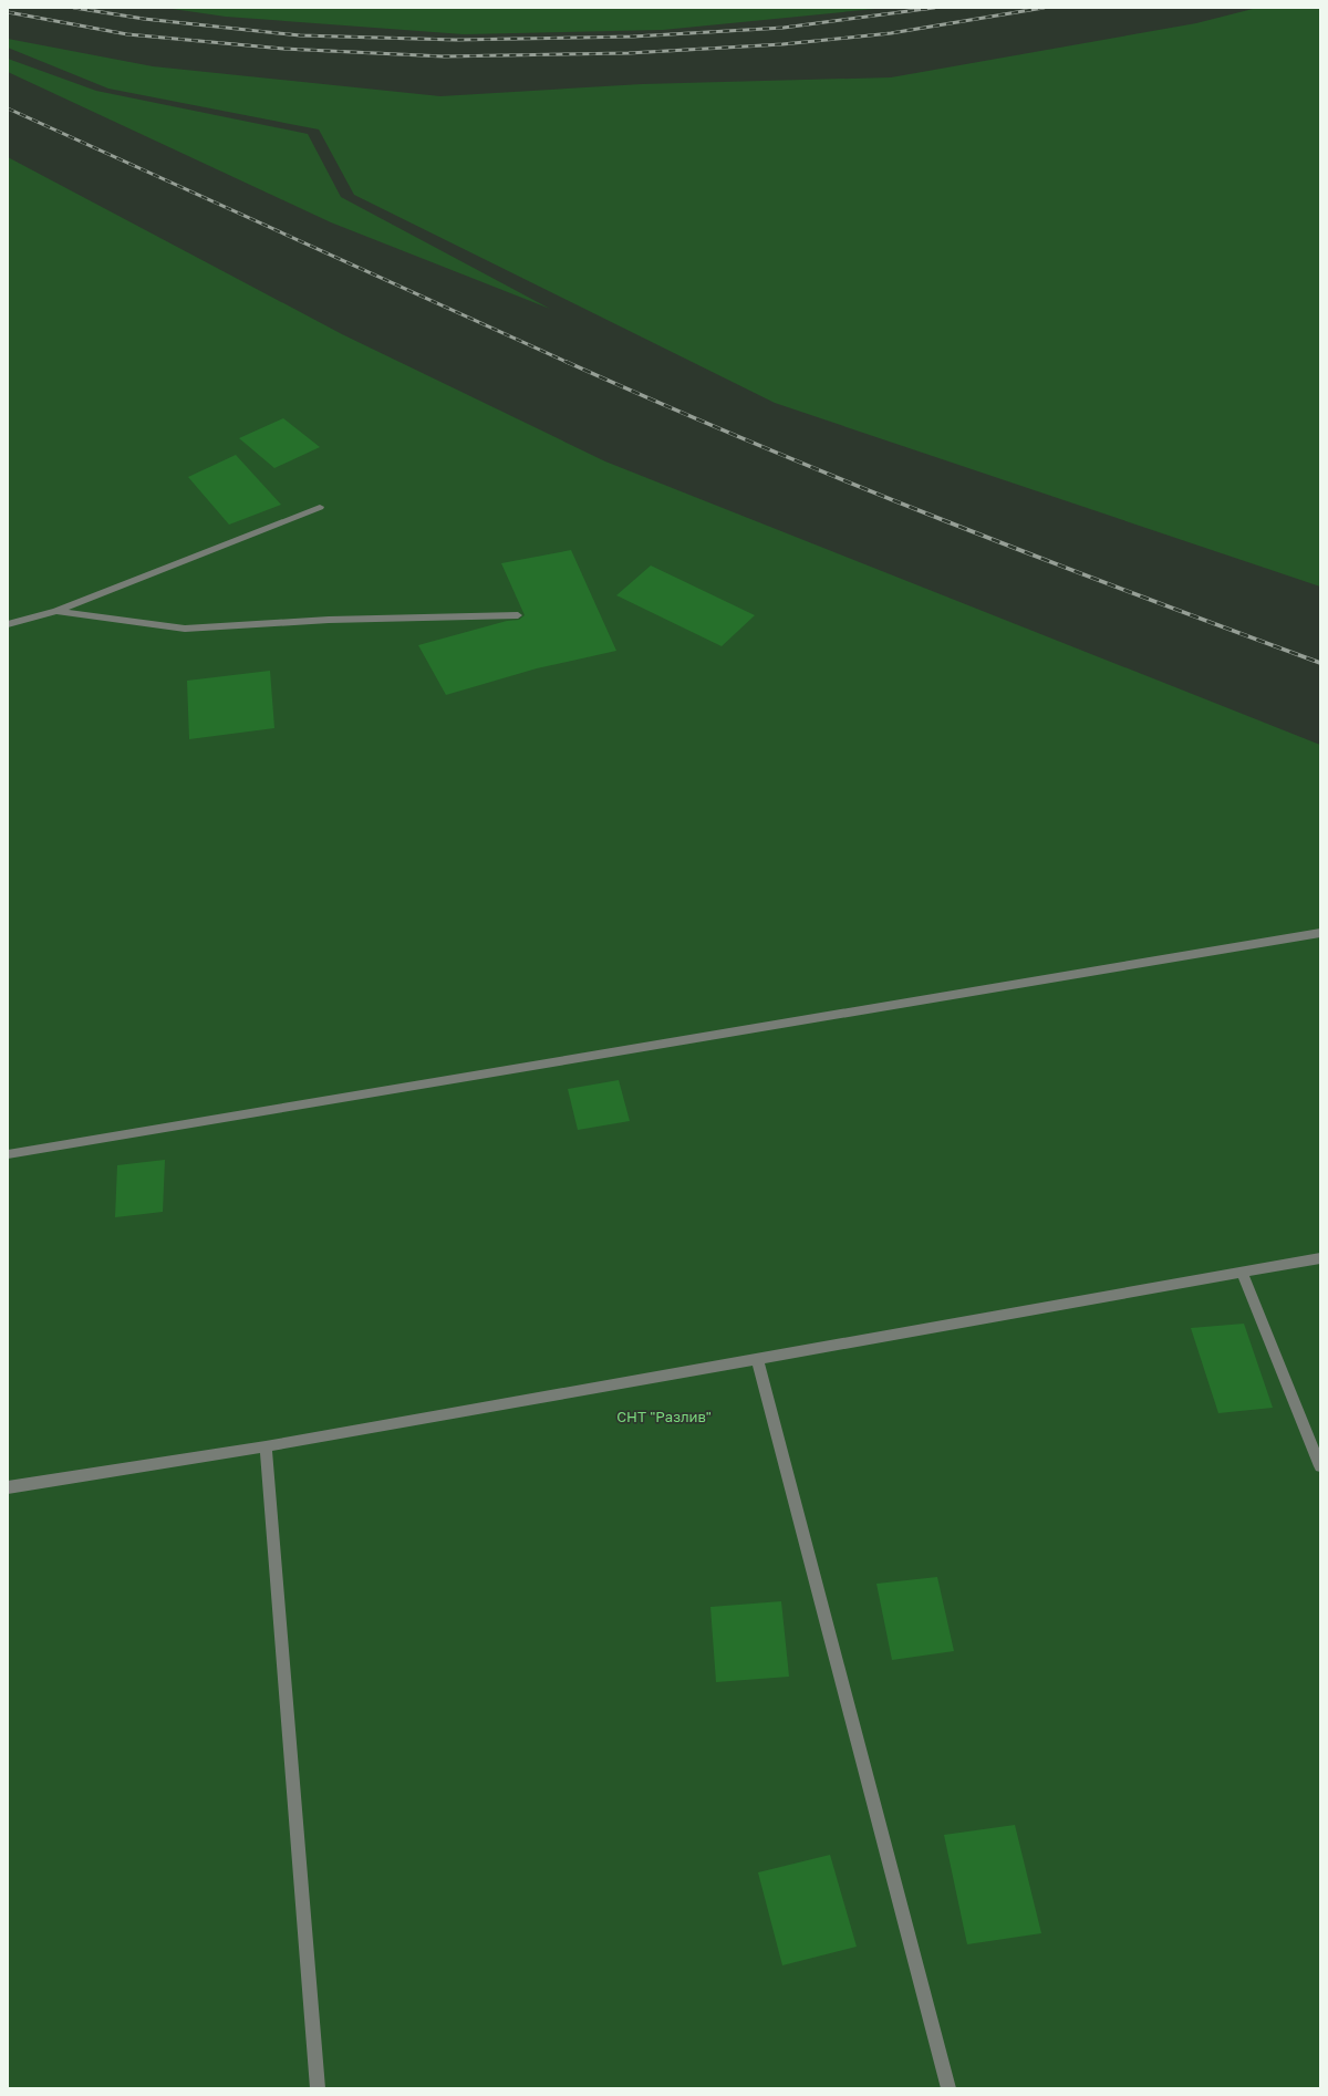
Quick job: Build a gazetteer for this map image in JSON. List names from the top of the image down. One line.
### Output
{"parks":["СНТ \"Разлив\""]}
